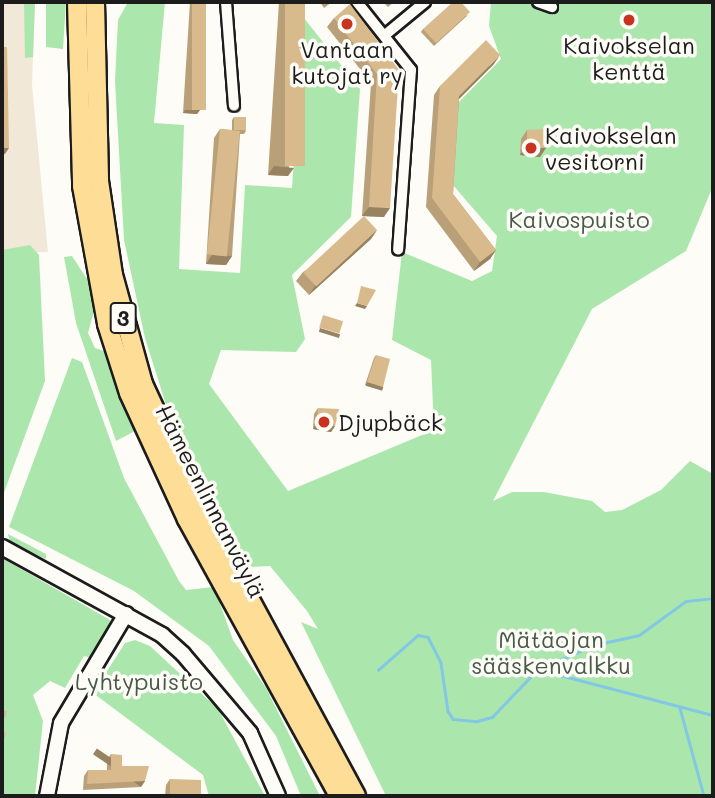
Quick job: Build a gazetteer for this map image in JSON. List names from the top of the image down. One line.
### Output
{"streets":{"highway":["3","Hämeenlinnanväylä"]},"parks":["Kaivospuisto","Mätäojan sääskenvalkku","Lyhtypuisto"],"places":["Kaivokselan kenttä","Vantaan kutojat ry","Kaivokselan vesitorni","Djupbäck"]}
